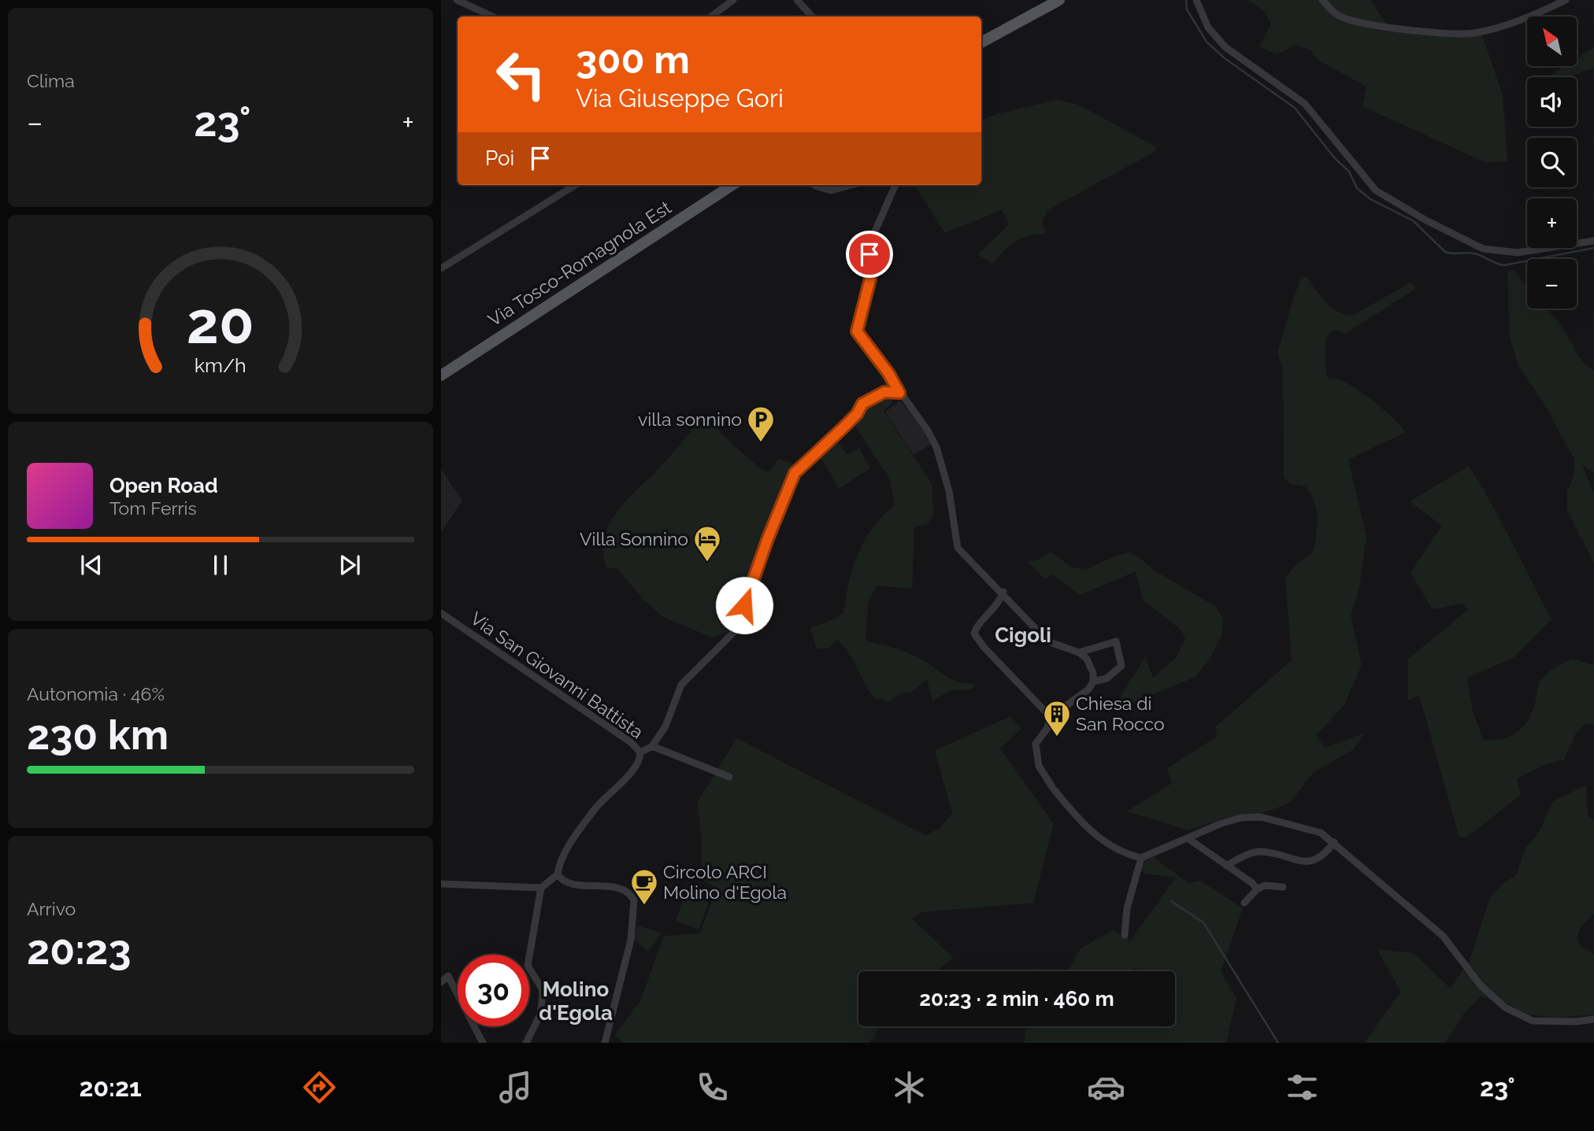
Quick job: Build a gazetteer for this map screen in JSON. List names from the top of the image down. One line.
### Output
{"streets":{"main road":["Via Tosco-Romagnola Est"],"street":["Via San Giovanni Battista"]},"districts":["Cigoli","Molino d'Egola"],"places":{"parking":["villa sonnino"],"hotel":["Villa Sonnino"],"building":["Chiesa di San Rocco"],"cafe":["Circolo ARCI Molino d'Egola"]},"north":"top left","page":{"tile":["Clima",["Autonomia · 46%","230 km"],["Arrivo","20:23"]],"map_buttons":["+","−"],"turn":["300 m","Via Giuseppe Gori"],"heat":["−","23°","+"],"then":"Poi","song":["Open Road","Tom Ferris"],"limit":"30","trip":"20:23 · 2 min · 460 m","tabs":["20:21","23°"],"gauge":["20","km/h"]}}
